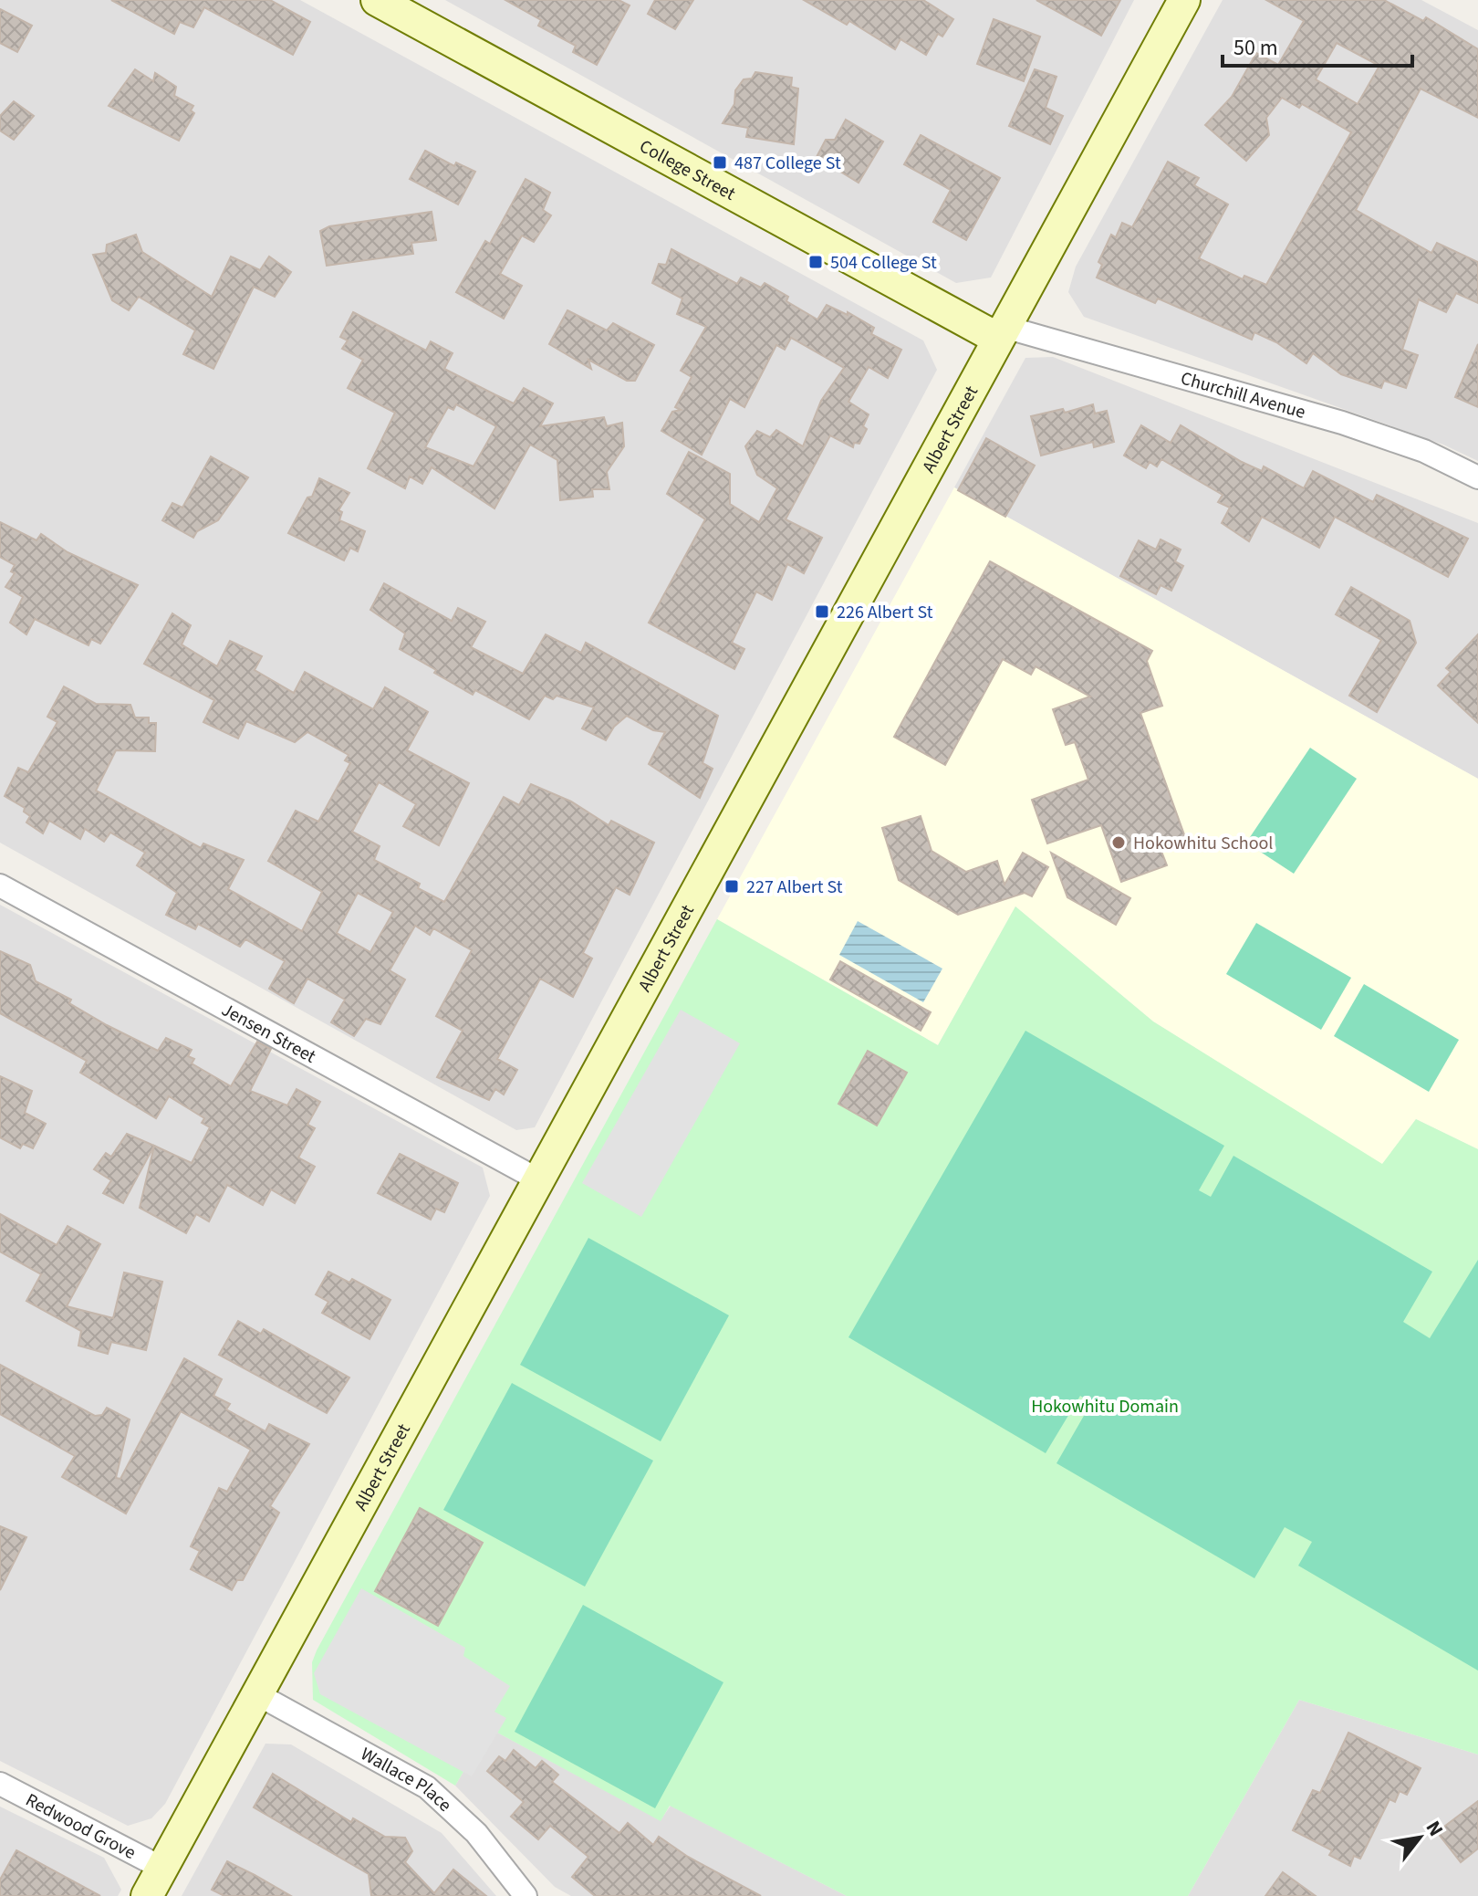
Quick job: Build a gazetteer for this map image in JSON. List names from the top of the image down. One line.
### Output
{"streets":{"main road":["College Street","Albert Street"],"street":["Churchill Avenue","Jensen Street","Wallace Place","Redwood Grove"]},"crossings":[["College Street","Churchill Avenue"],["College Street","Albert Street"],["Churchill Avenue","Albert Street"],["Albert Street","Jensen Street"],["Albert Street","Wallace Place"],["Albert Street","Redwood Grove"]],"parks":["Hokowhitu Domain"],"places":{"transit":["487 College St","504 College St","226 Albert St","227 Albert St"],"other":["Hokowhitu School"]},"scale_bar":"50 m","north":"top right"}
